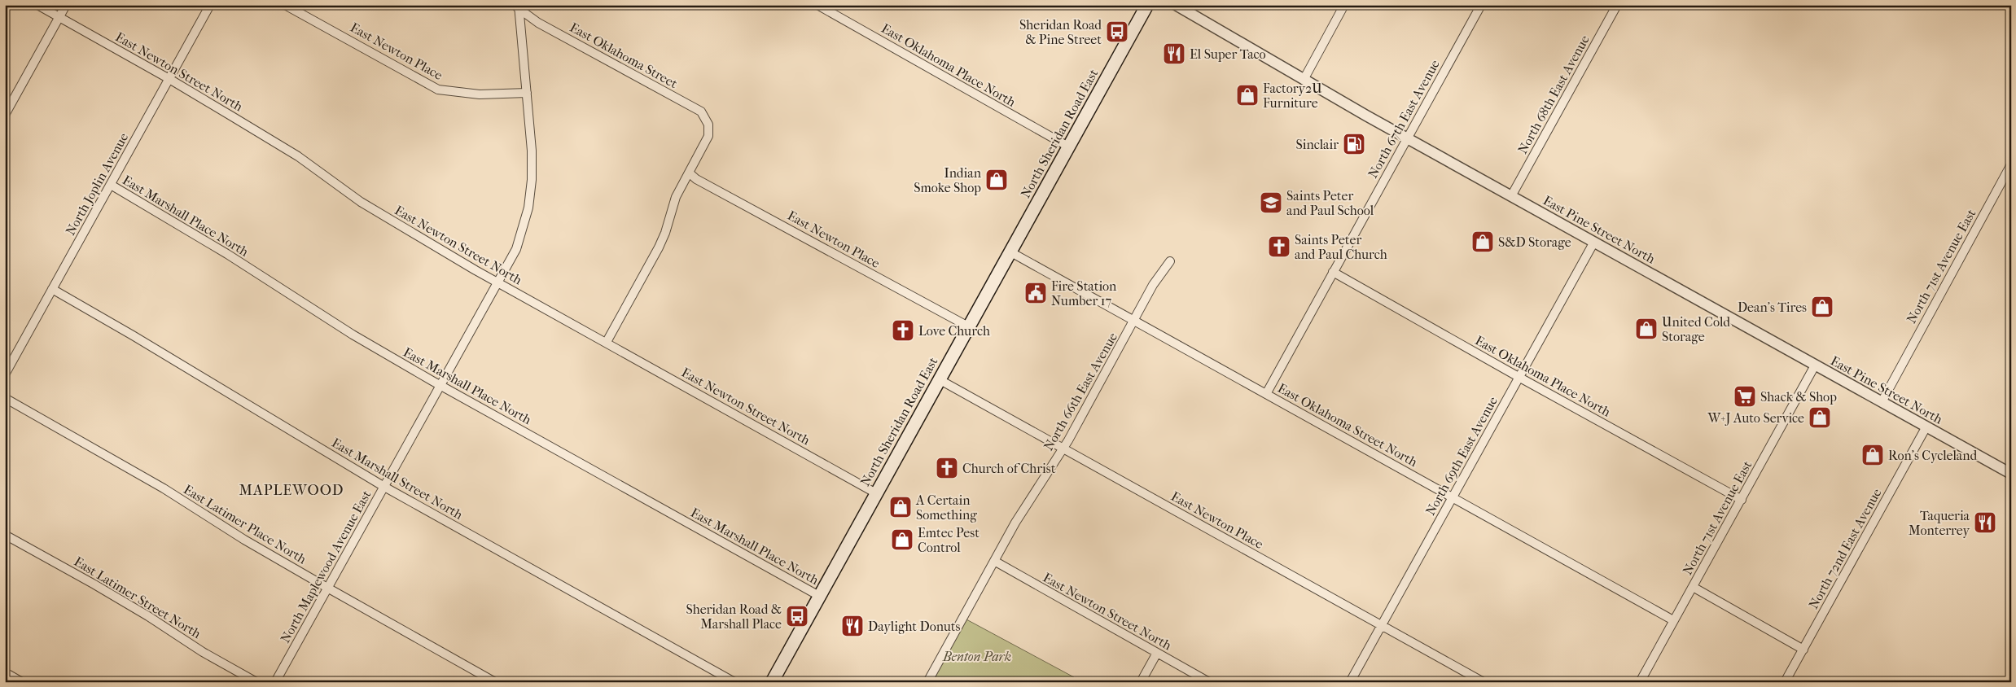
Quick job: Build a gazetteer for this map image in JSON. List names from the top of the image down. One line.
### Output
{"streets":{"main road":["North Sheridan Road East"],"street":["East Newton Place","East Oklahoma Street","East Oklahoma Place North","East Newton Street North","North 68th East Avenue","North 67th East Avenue","North Joplin Avenue","East Marshall Place North","East Pine Street North","North 71st Avenue East","North 66th East Avenue","East Oklahoma Street North","North 69th East Avenue","East Marshall Street North","East Latimer Place North","North 72nd East Avenue","North Maplewood Avenue East","East Latimer Street North"]},"crossings":[["East Newton Place","East Oklahoma Street"],["East Newton Place","North Sheridan Road East"],["East Newton Place","North 66th East Avenue"],["East Newton Place","North 69th East Avenue"],["East Newton Place","North Maplewood Avenue East"],["East Oklahoma Street","North Maplewood Avenue East"],["East Oklahoma Place North","North 67th East Avenue"],["East Oklahoma Place North","North Sheridan Road East"],["East Oklahoma Place North","North 71st Avenue East"],["East Oklahoma Place North","North 69th East Avenue"],["East Newton Street North","North Sheridan Road East"],["East Newton Street North","North Joplin Avenue"],["East Newton Street North","North 66th East Avenue"],["East Newton Street North","North Maplewood Avenue East"],["North 68th East Avenue","East Pine Street North"],["North 67th East Avenue","East Pine Street North"],["North 67th East Avenue","East Oklahoma Street North"],["North Sheridan Road East","East Marshall Place North"],["North Sheridan Road East","East Oklahoma Street North"],["North Joplin Avenue","East Marshall Place North"],["North Joplin Avenue","East Marshall Street North"],["East Marshall Place North","North Maplewood Avenue East"],["East Pine Street North","North 71st Avenue East"],["East Pine Street North","North 69th East Avenue"],["East Pine Street North","North 72nd East Avenue"],["North 71st Avenue East","East Oklahoma Street North"],["North 66th East Avenue","East Oklahoma Street North"],["East Oklahoma Street North","North 69th East Avenue"],["East Marshall Street North","North Maplewood Avenue East"],["East Latimer Place North","North Maplewood Avenue East"]],"districts":["MAPLEWOOD"],"parks":["Benton Park"],"places":{"bus stop":["Sheridan Road & Pine Street","Sheridan Road & Marshall Place"],"restaurant":["El Super Taco","Taqueria Monterrey","Daylight Donuts"],"shop":["Factory2U Furniture","Indian Smoke Shop","S&D Storage","Dean's Tires","United Cold Storage","W+J Auto Service","Ron's Cycleland","A Certain Something","Emtec Pest Control"],"fuel station":["Sinclair"],"school or university":["Saints Peter and Paul School"],"church":["Saints Peter and Paul Church","Love Church","Church of Christ"],"public building":["Fire Station Number 17"],"supermarket":["Shack & Shop"]}}
